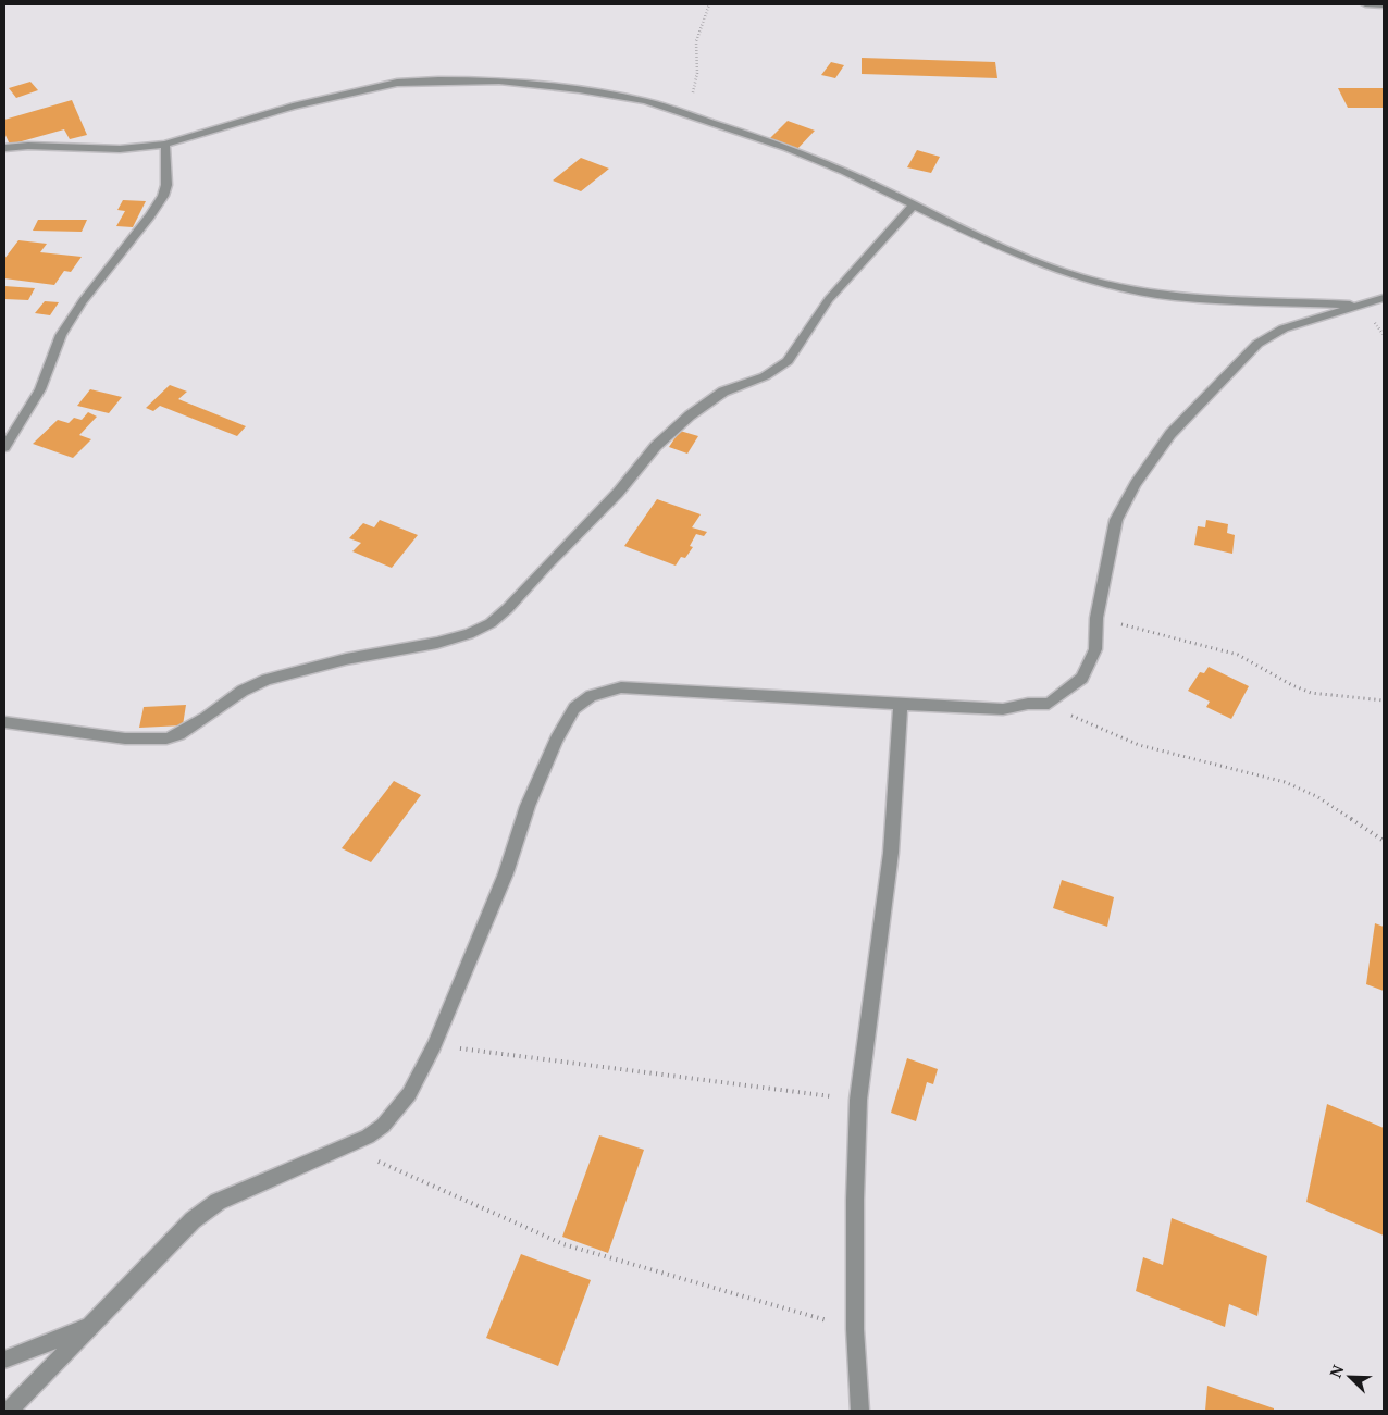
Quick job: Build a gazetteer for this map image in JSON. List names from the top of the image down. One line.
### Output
{"north":"top left"}
